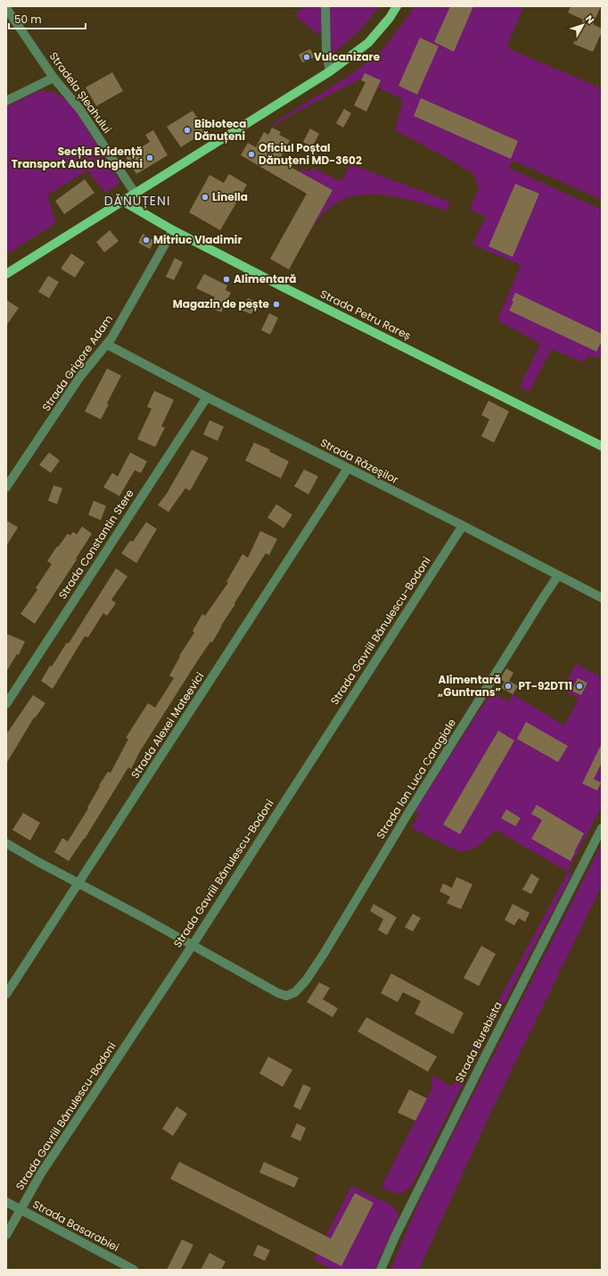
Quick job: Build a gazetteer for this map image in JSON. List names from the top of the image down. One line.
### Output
{"streets":{"main road":["Strada Petru Rareș"],"street":["Stradela Șleahului","Strada Grigore Adam","Strada Răzeşilor","Strada Constantin Stere","Strada Gavriil Bănulescu-Bodoni","Strada Alexei Mateevici","Strada Ion Luca Caragiale","Strada Burebista","Strada Basarabiei"]},"crossings":[["Strada Petru Rareș","Strada Grigore Adam"],["Strada Grigore Adam","Strada Răzeşilor"],["Strada Răzeşilor","Strada Constantin Stere"],["Strada Răzeşilor","Strada Gavriil Bănulescu-Bodoni"],["Strada Răzeşilor","Strada Alexei Mateevici"],["Strada Răzeşilor","Strada Ion Luca Caragiale"],["Strada Gavriil Bănulescu-Bodoni","Strada Ion Luca Caragiale"],["Strada Gavriil Bănulescu-Bodoni","Strada Basarabiei"]],"districts":["DĂNUȚENI"],"places":["Vulcanizare","Bibloteca Dănuțeni","Oficiul Poștal Dănuțeni MD-3602","Secția Evidență Transport Auto Ungheni","Linella","Mitriuc Vladimir","Alimentară","Magazin de pește","Alimentară „Guntrans”","PT-92DT11"],"scale_bar":"50 m","north":"top right"}
